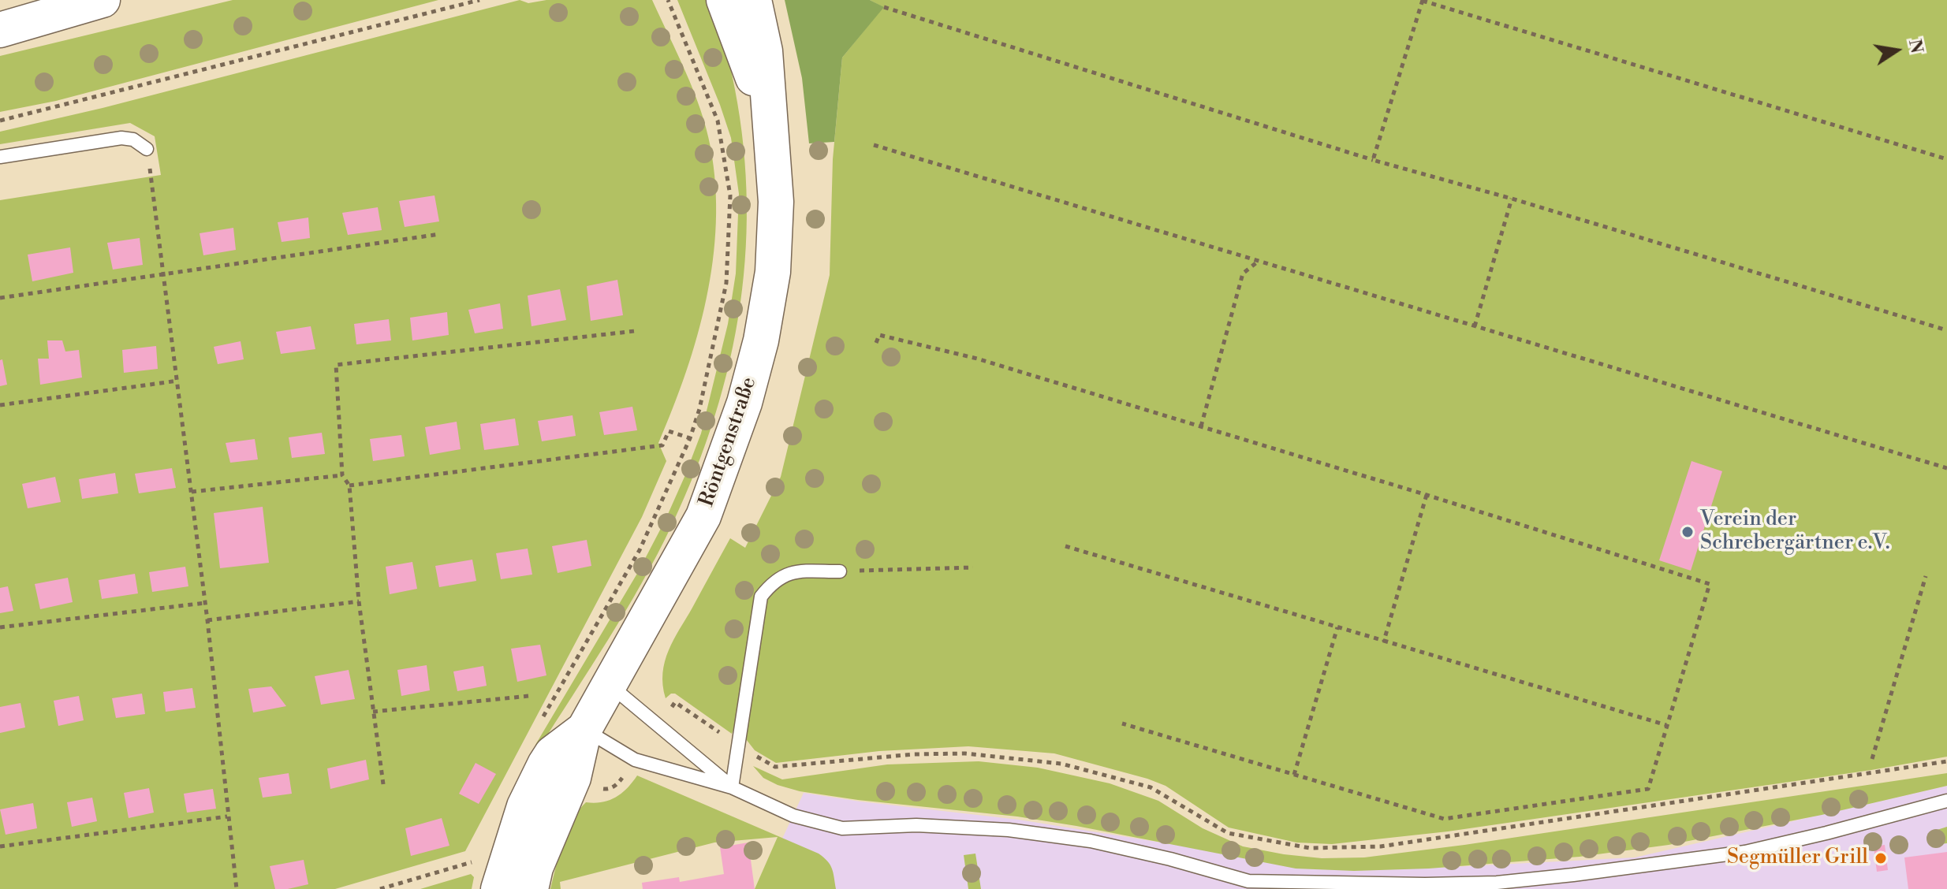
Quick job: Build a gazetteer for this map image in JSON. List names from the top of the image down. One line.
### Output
{"streets":{"street":["Röntgenstraße"]},"places":["Verein der Schrebergärtner e.V.","Segmüller Grill"],"north":"right"}
